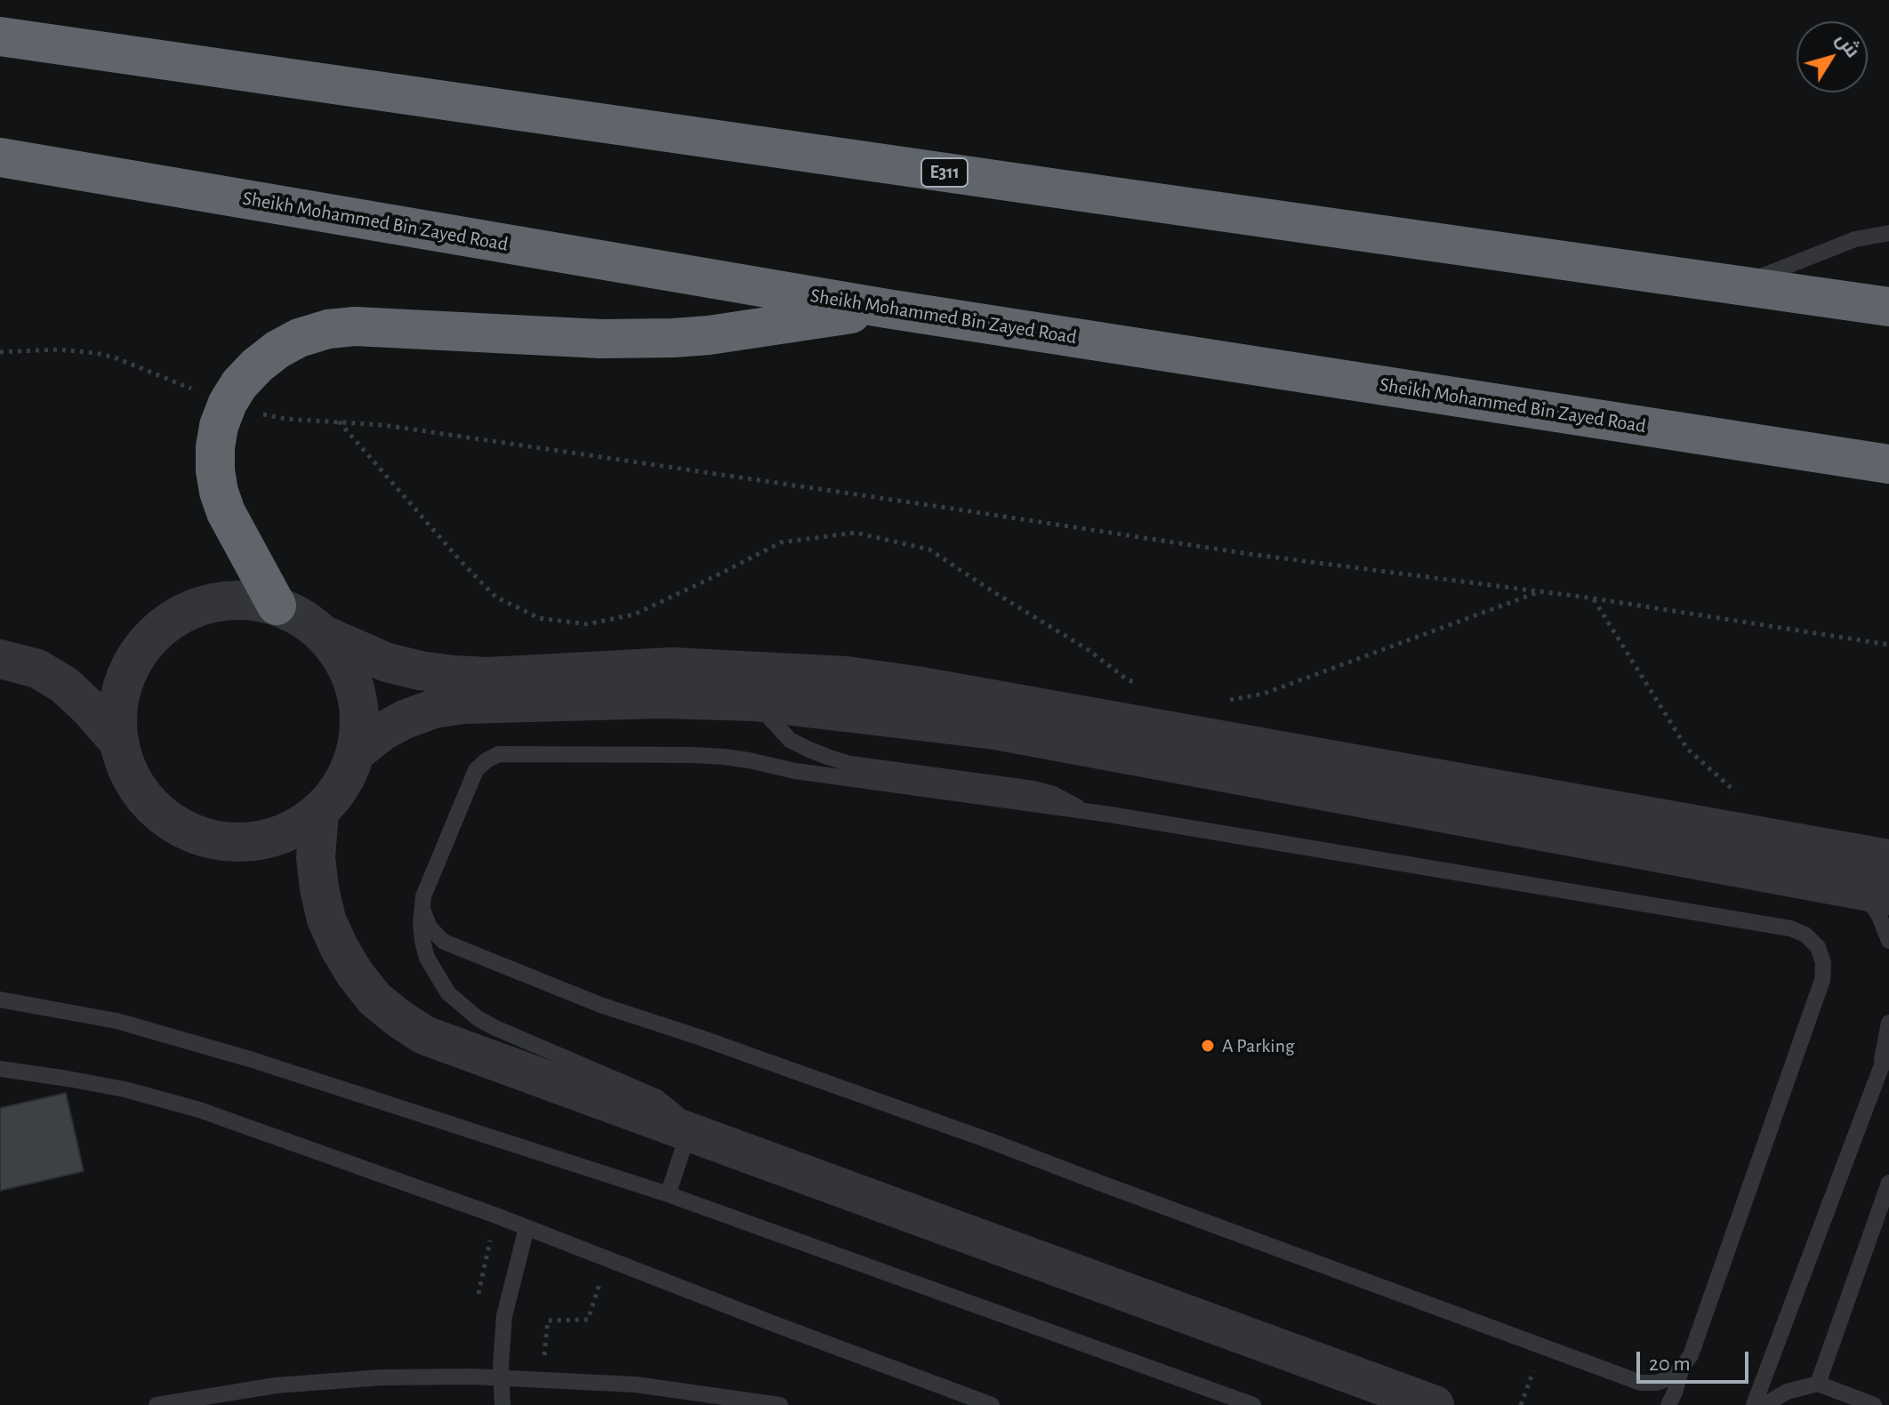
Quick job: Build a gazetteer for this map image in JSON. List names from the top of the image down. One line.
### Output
{"streets":{"highway":["E311","Sheikh Mohammed Bin Zayed Road"]},"places":["A Parking"],"scale_bar":"20 m","north":"top right"}
